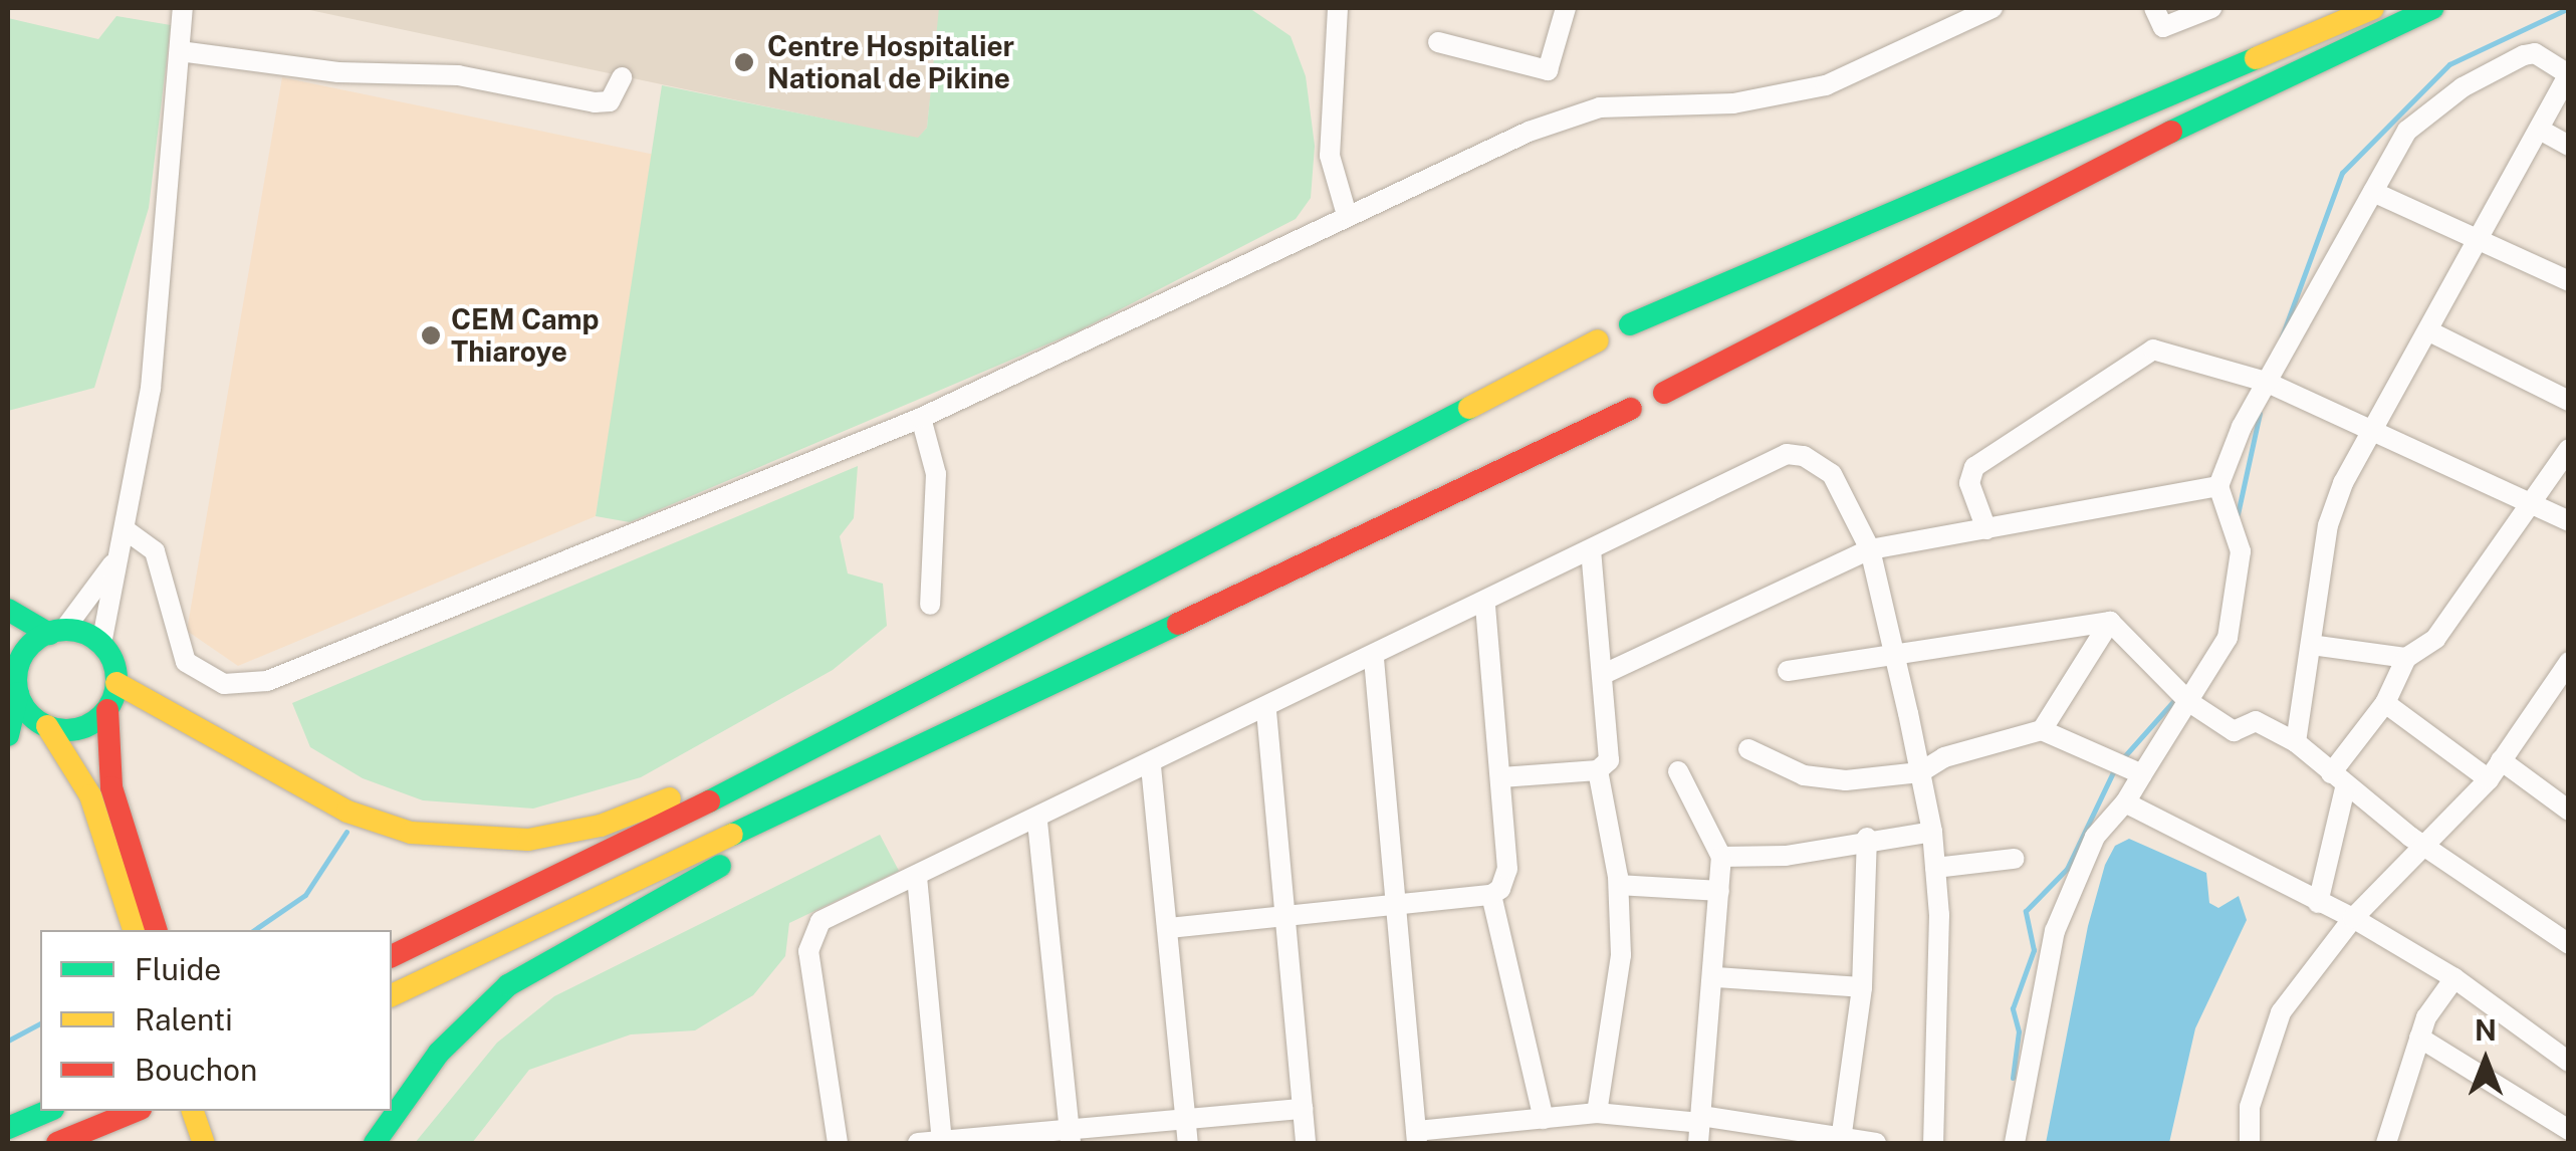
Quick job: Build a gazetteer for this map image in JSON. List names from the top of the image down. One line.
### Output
{"places":["Centre Hospitalier National de Pikine","CEM Camp Thiaroye"],"legend":["Fluide","Ralenti","Bouchon"],"north":"top"}
